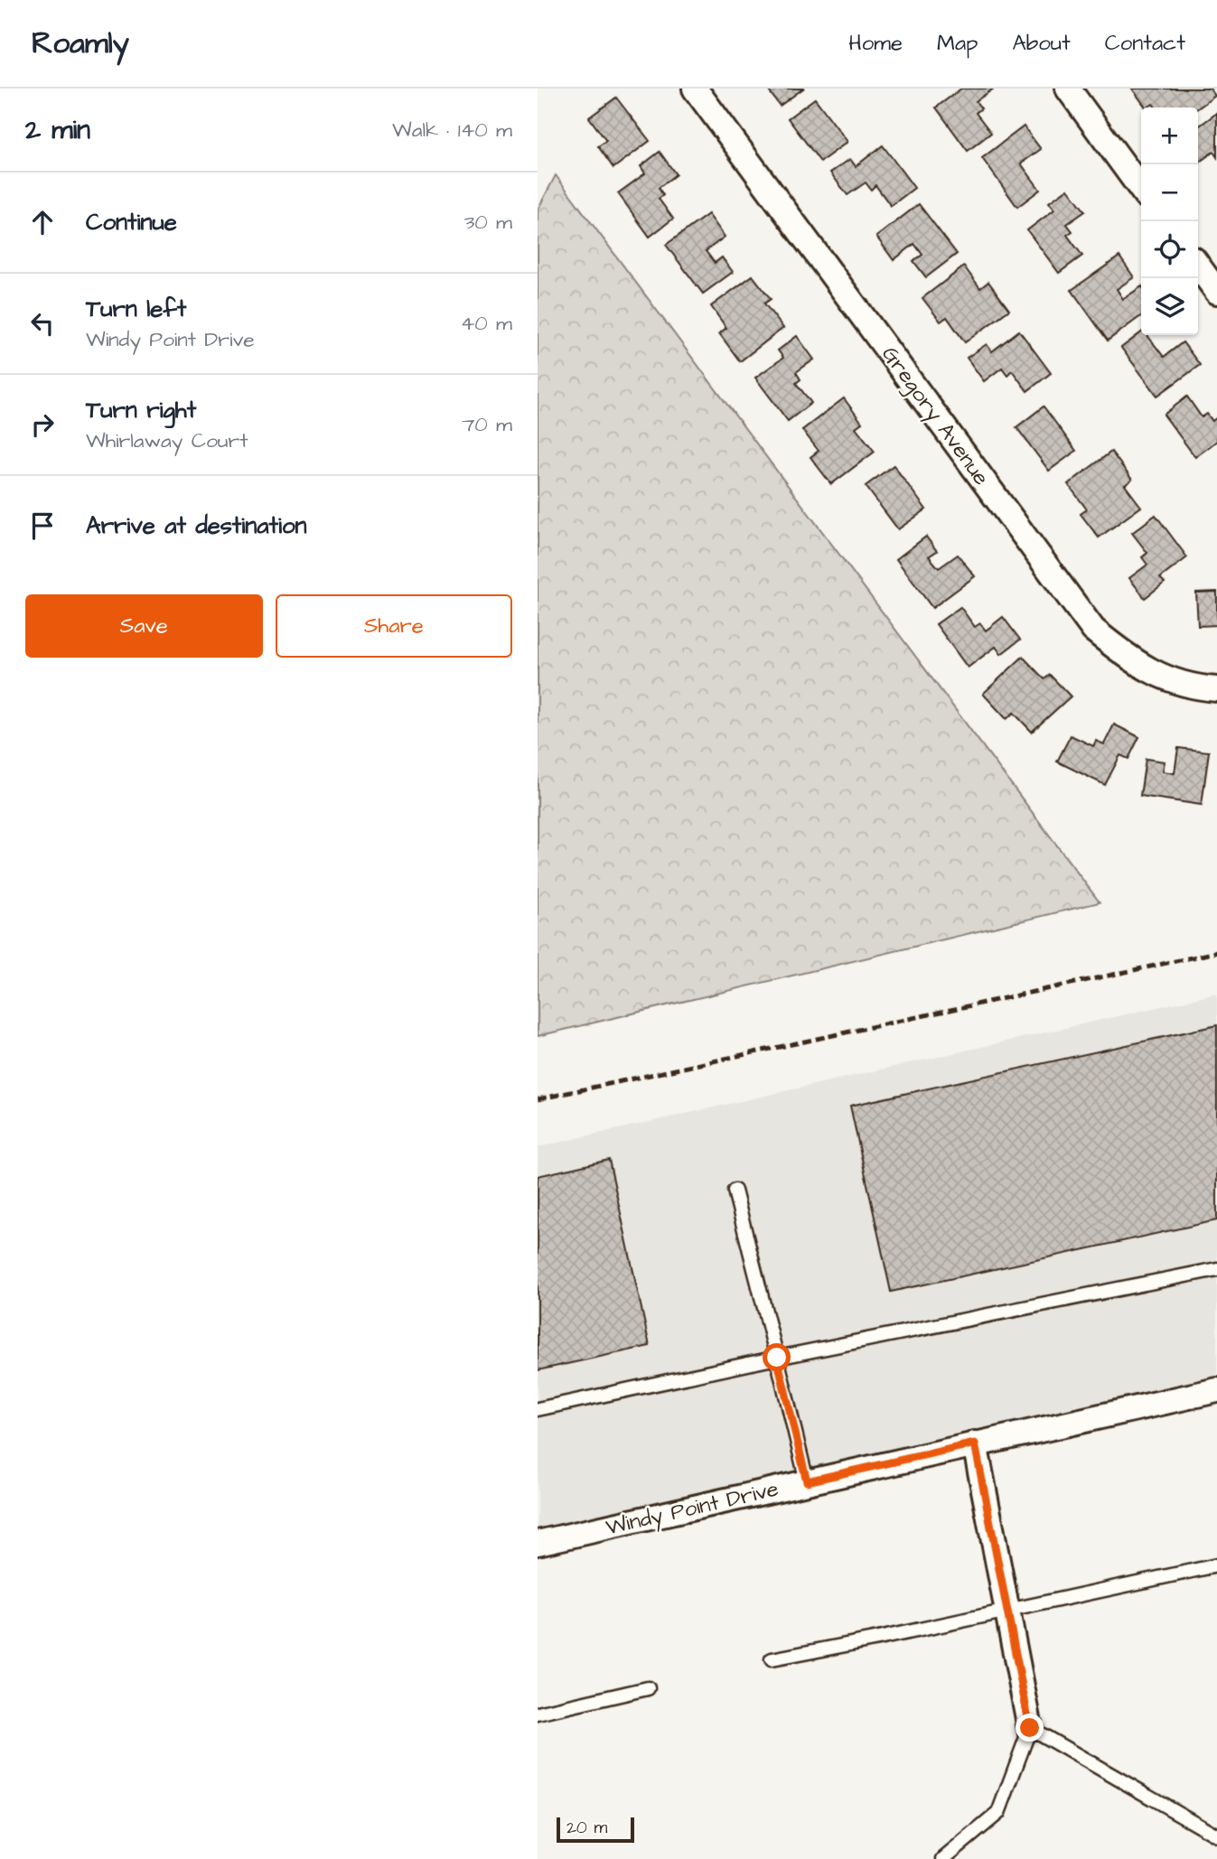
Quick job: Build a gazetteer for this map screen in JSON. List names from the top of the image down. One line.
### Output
{"streets":{"street":["Gregory Avenue","Windy Point Drive"]},"scale_bar":"20 m","page":{"header":"Roamly","nav":["Home","Map","About","Contact"],"heading":["2 min","Walk · 140 m"],"map_buttons":["+","−"],"list":[["Continue","30 m"],["Turn left","Windy Point Drive","40 m"],["Turn right","Whirlaway Court","70 m"],"Arrive at destination"],"buttons":["Save","Share"],"scale":"20 m"}}
